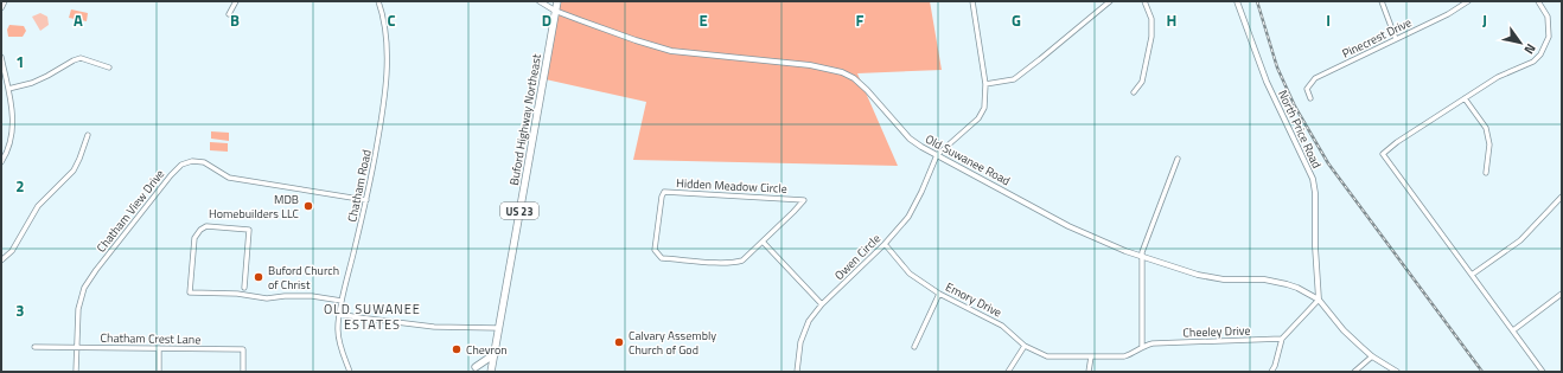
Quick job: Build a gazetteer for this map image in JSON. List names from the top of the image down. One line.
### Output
{"streets":{"main road":["Buford Highway Northeast","US 23"],"street":["Pinecrest Drive","North Price Road","Old Suwanee Road","Chatham Road","Hidden Meadow Circle","Chatham View Drive","Owen Circle","Emory Drive","Cheeley Drive","Chatham Crest Lane"]},"crossings":[["Buford Highway Northeast","Old Suwanee Road"],["Buford Highway Northeast","US 23"],["North Price Road","Old Suwanee Road"],["Old Suwanee Road","US 23"],["Old Suwanee Road","Owen Circle"],["Chatham Road","Chatham View Drive"],["Chatham View Drive","Chatham Crest Lane"],["Owen Circle","Emory Drive"],["Emory Drive","Cheeley Drive"]],"districts":["OLD SUWANEE ESTATES"],"places":["MDB Homebuilders LLC","Buford Church of Christ","Calvary Assembly Church of God","Chevron"],"north":"bottom right","grid":{"columns":["A","B","C","D","E","F","G","H","I","J"],"rows":["1","2","3"]}}
